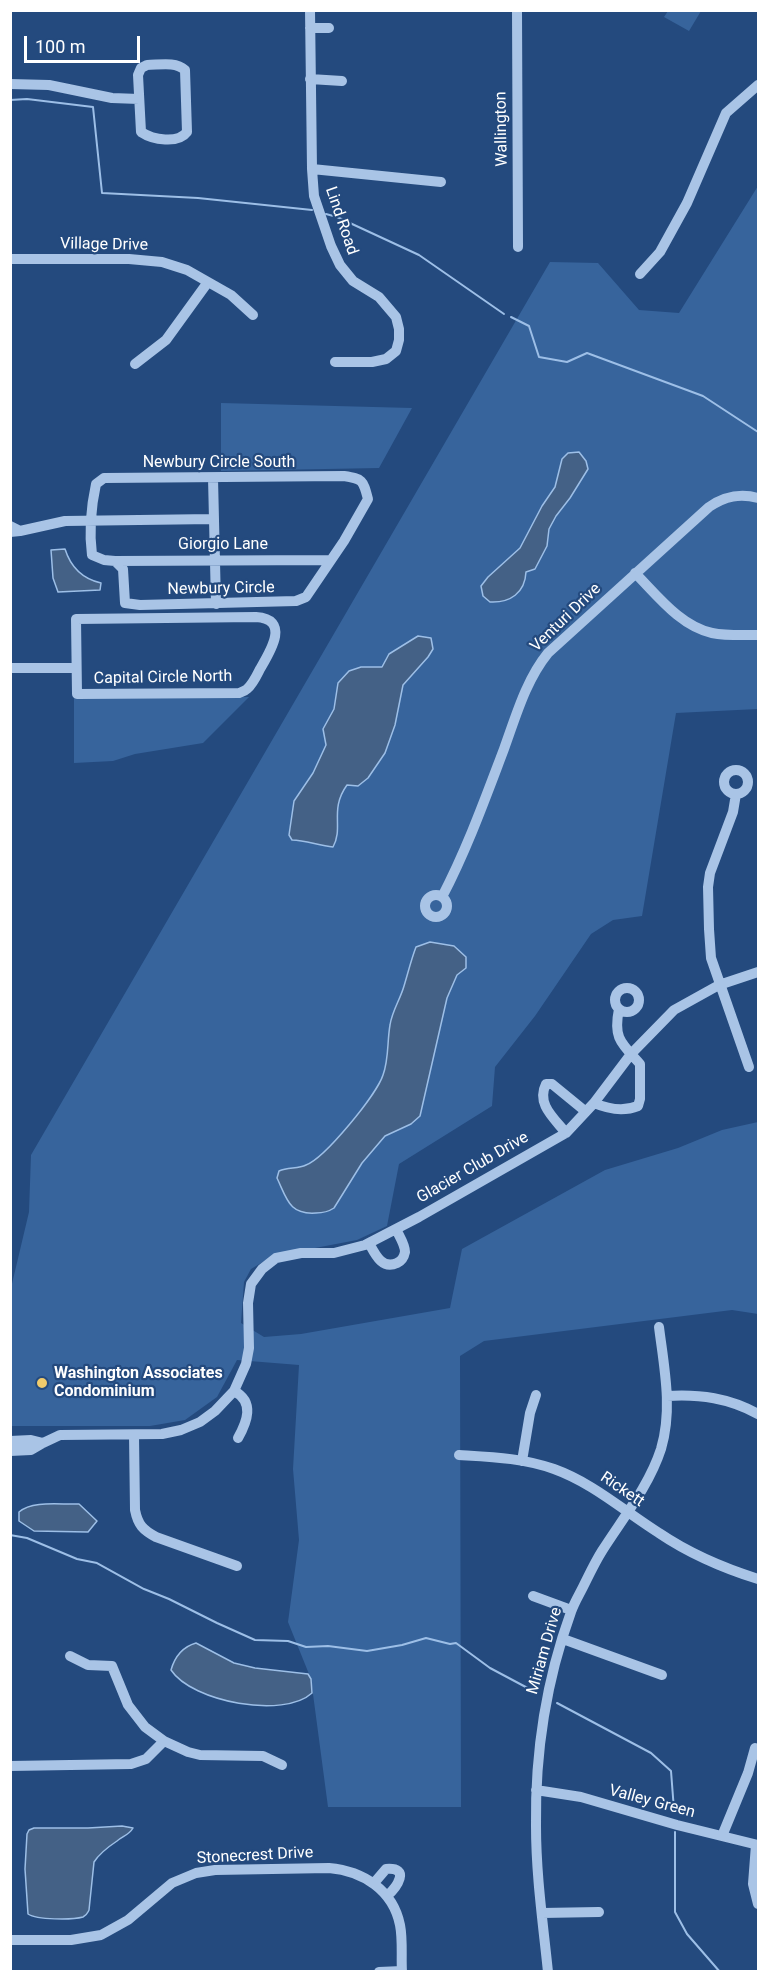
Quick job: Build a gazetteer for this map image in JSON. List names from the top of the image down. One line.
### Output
{"streets":{"street":["Wallington","Lind Road","Village Drive","Newbury Circle South","Giorgio Lane","Newbury Circle","Venturi Drive","Capital Circle North","Glacier Club Drive","Rickett","Miriam Drive","Valley Green","Stonecrest Drive"]},"crossings":[["Newbury Circle South","Newbury Circle"],["Giorgio Lane","Newbury Circle"],["Rickett","Miriam Drive"],["Miriam Drive","Valley Green"]],"places":["Washington Associates Condominium"],"scale_bar":"100 m"}
